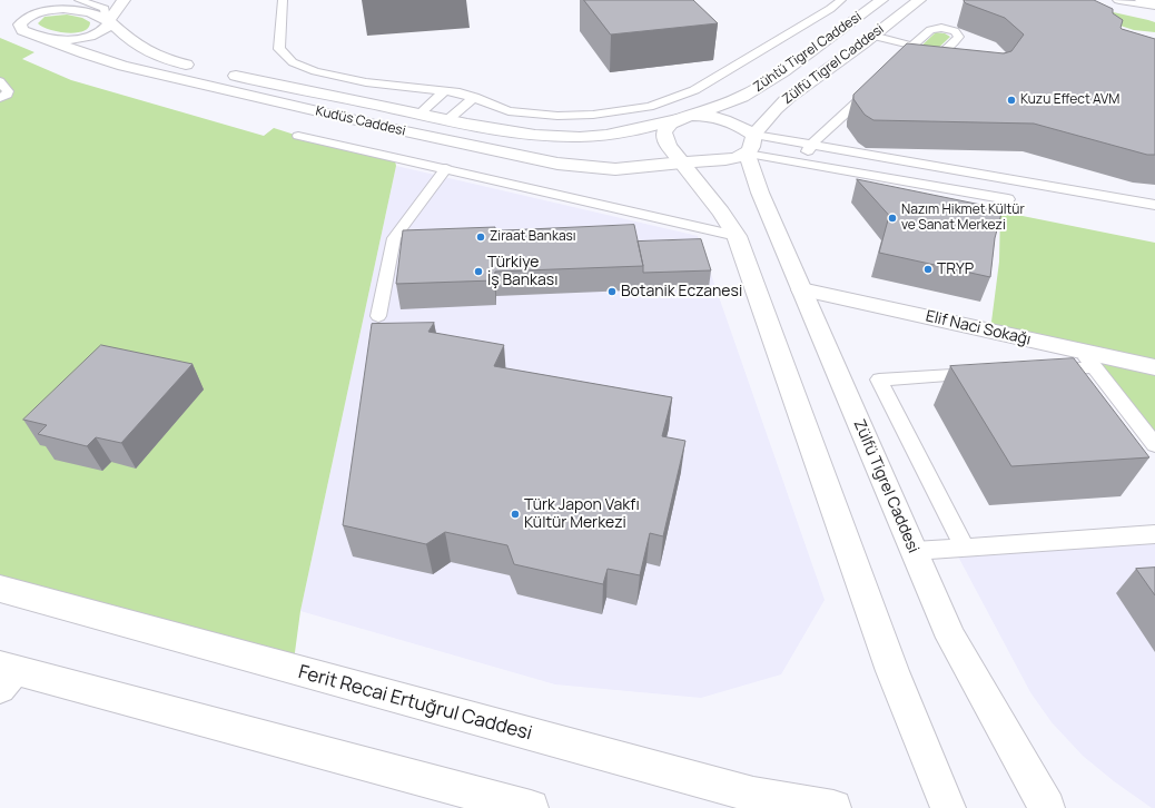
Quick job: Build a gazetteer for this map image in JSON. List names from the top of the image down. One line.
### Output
{"streets":{"street":["Zühtü Tigrel Caddesi","Zülfü Tigrel Caddesi","Kudüs Caddesi","Elif Naci Sokağı","Ferit Recai Ertuğrul Caddesi"]},"crossings":[["Zühtü Tigrel Caddesi","Kudüs Caddesi"],["Zülfü Tigrel Caddesi","Kudüs Caddesi"],["Zülfü Tigrel Caddesi","Elif Naci Sokağı"]],"places":["Kuzu Effect AVM","Nazım Hikmet Kültür ve Sanat Merkezi","Ziraat Bankası","TRYP","Türkiye İş Bankası","Botanik Eczanesi","Türk Japon Vakfı Kültür Merkezi"]}
